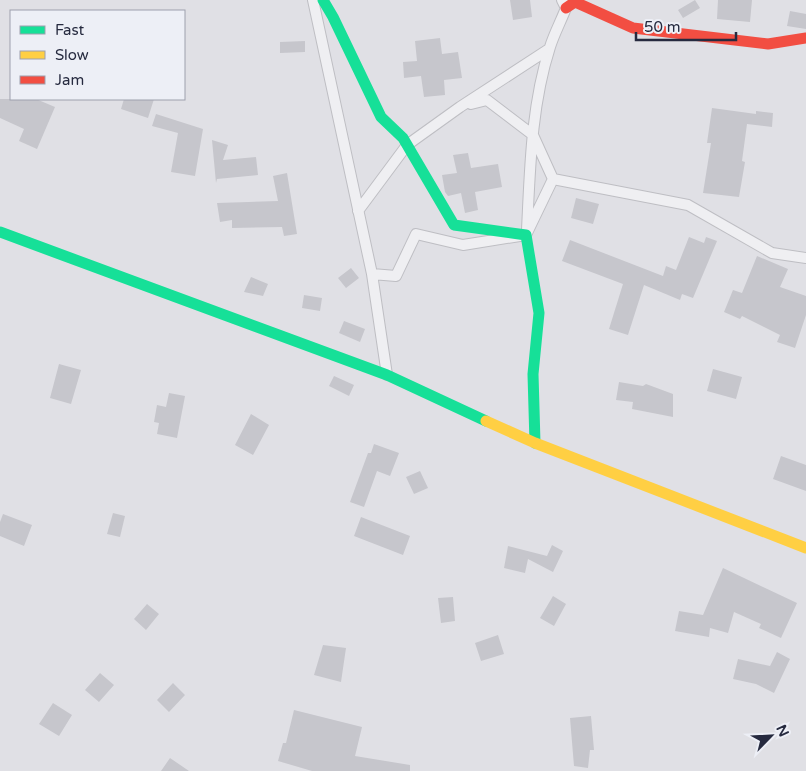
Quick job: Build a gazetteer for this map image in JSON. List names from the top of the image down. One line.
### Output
{"legend":["Fast","Slow","Jam"],"scale_bar":"50 m","north":"top right"}
